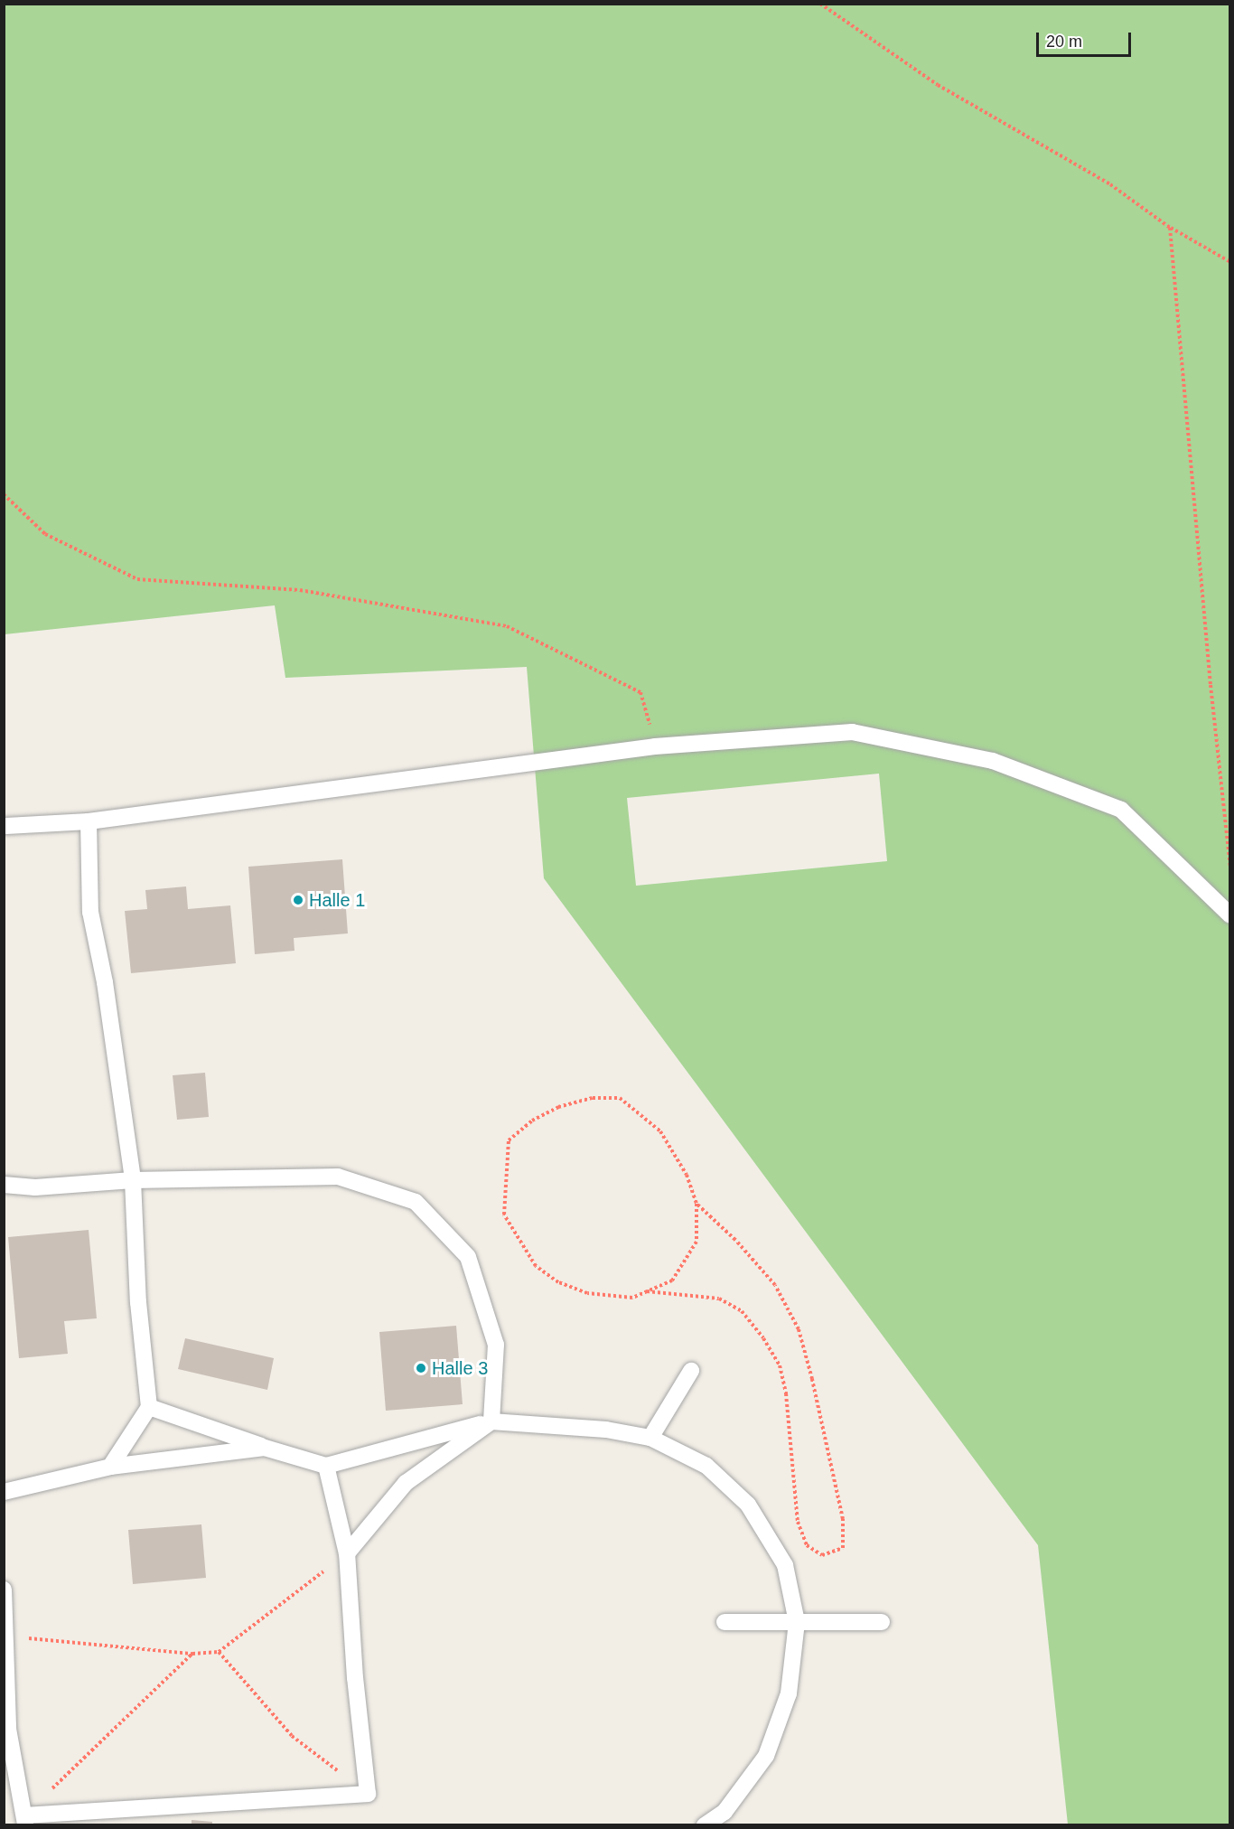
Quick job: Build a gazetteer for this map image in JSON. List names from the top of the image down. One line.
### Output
{"places":["Halle 1","Halle 3"],"scale_bar":"20 m"}
